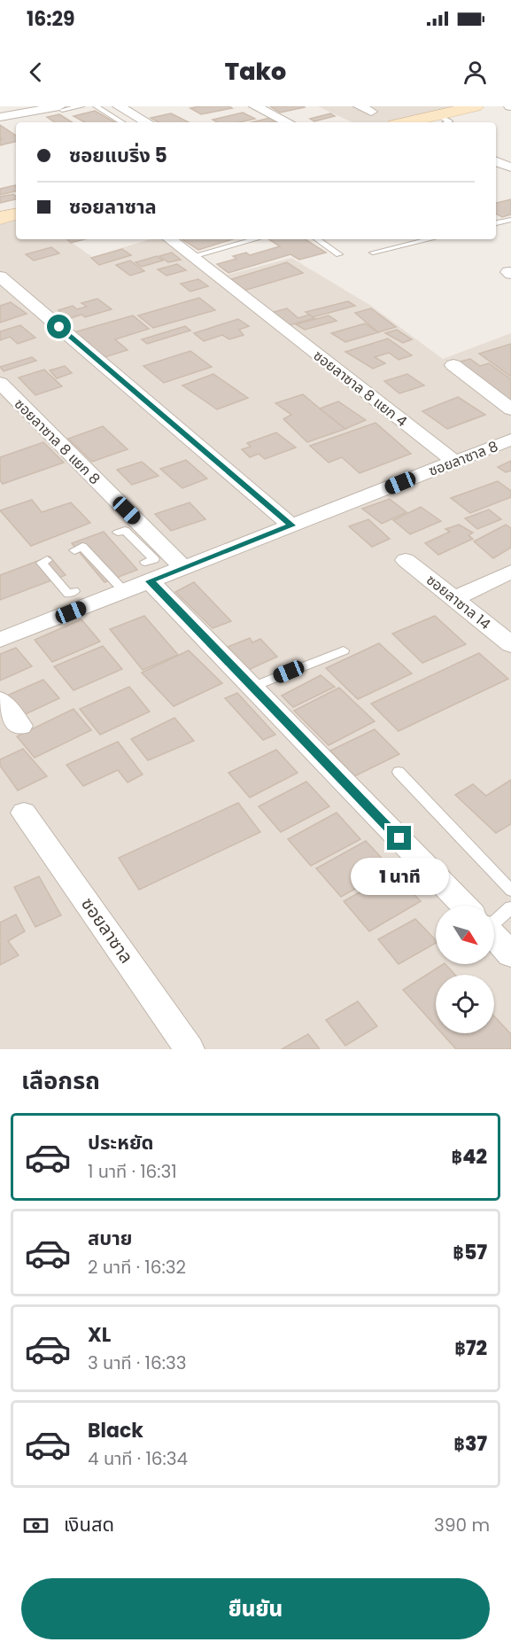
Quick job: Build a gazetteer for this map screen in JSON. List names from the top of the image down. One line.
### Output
{"streets":{"street":["ซอยลาซาล 8 แยก 4","ซอยลาซาล 8 แยก 8","ซอยลาซาล 8","ซอยลาซาล 14","ซอยลาซาล"]},"crossings":[["ซอยลาซาล 8 แยก 4","ซอยลาซาล 8"],["ซอยลาซาล 8 แยก 8","ซอยลาซาล 8"]],"north":"bottom right","page":{"status":"16:29","header":"Tako","banner":["ซอยแบริ่ง 5","ซอยลาซาล"],"bubble":"1 นาที","heading":"เลือกรถ","list":[{"name":"ประหยัด","note":"1 นาที · 16:31","value":"฿42"},{"name":"สบาย","note":"2 นาที · 16:32","value":"฿57"},{"name":"XL","note":"3 นาที · 16:33","value":"฿72"},{"name":"Black","note":"4 นาที · 16:34","value":"฿37"}],"pay":["เงินสด","390 m"],"buttons":"ยืนยัน"}}
